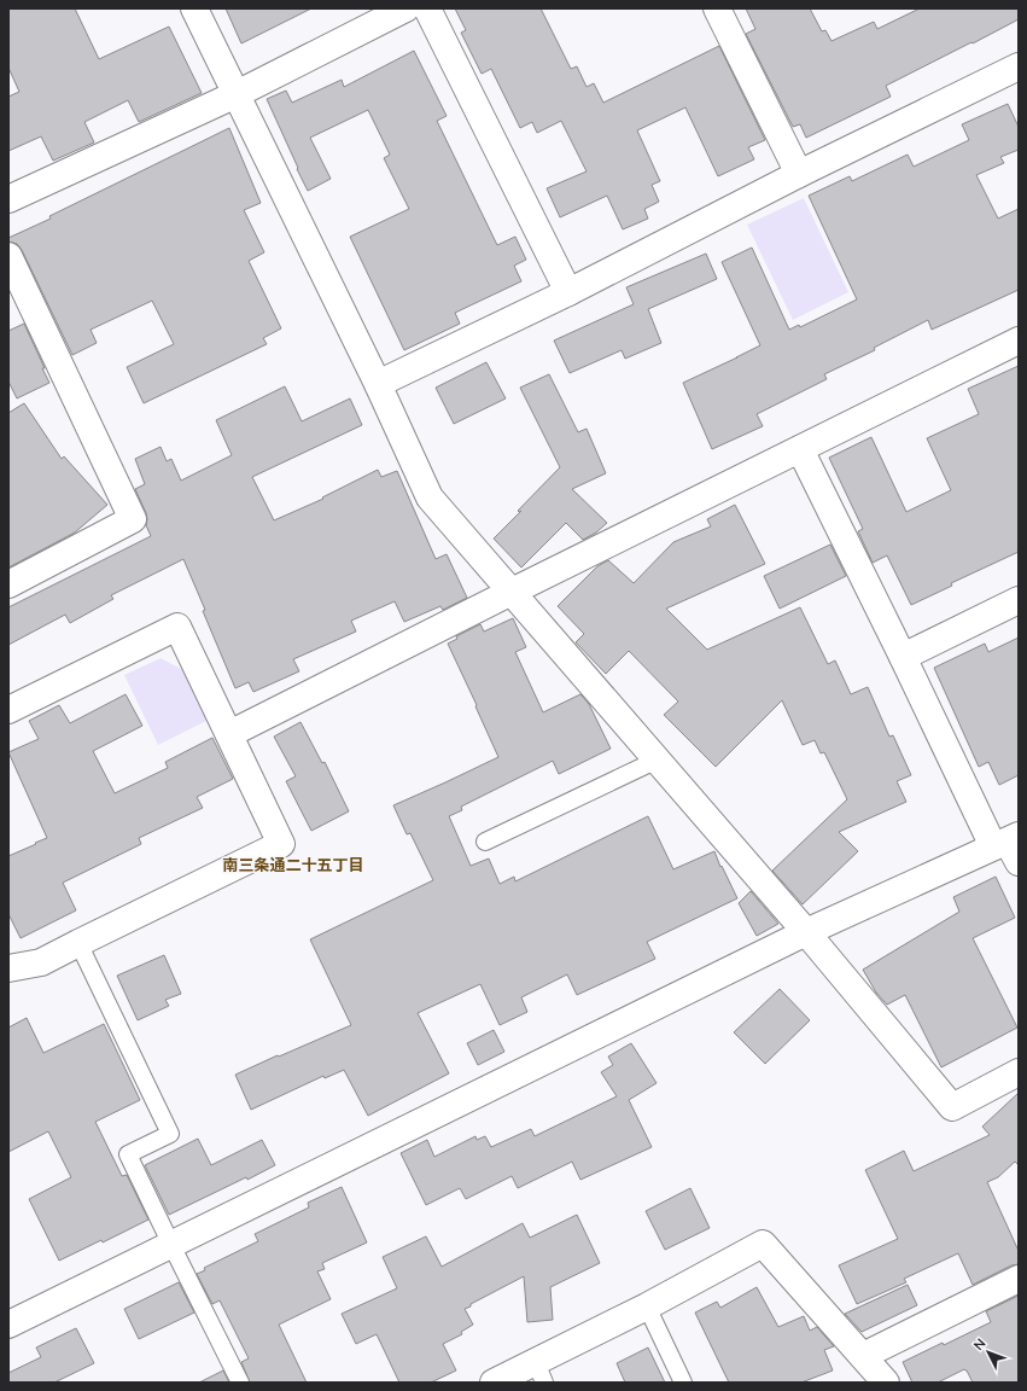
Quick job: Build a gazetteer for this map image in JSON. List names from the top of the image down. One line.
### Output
{"districts":["南三条通二十五丁目"],"north":"top left"}
